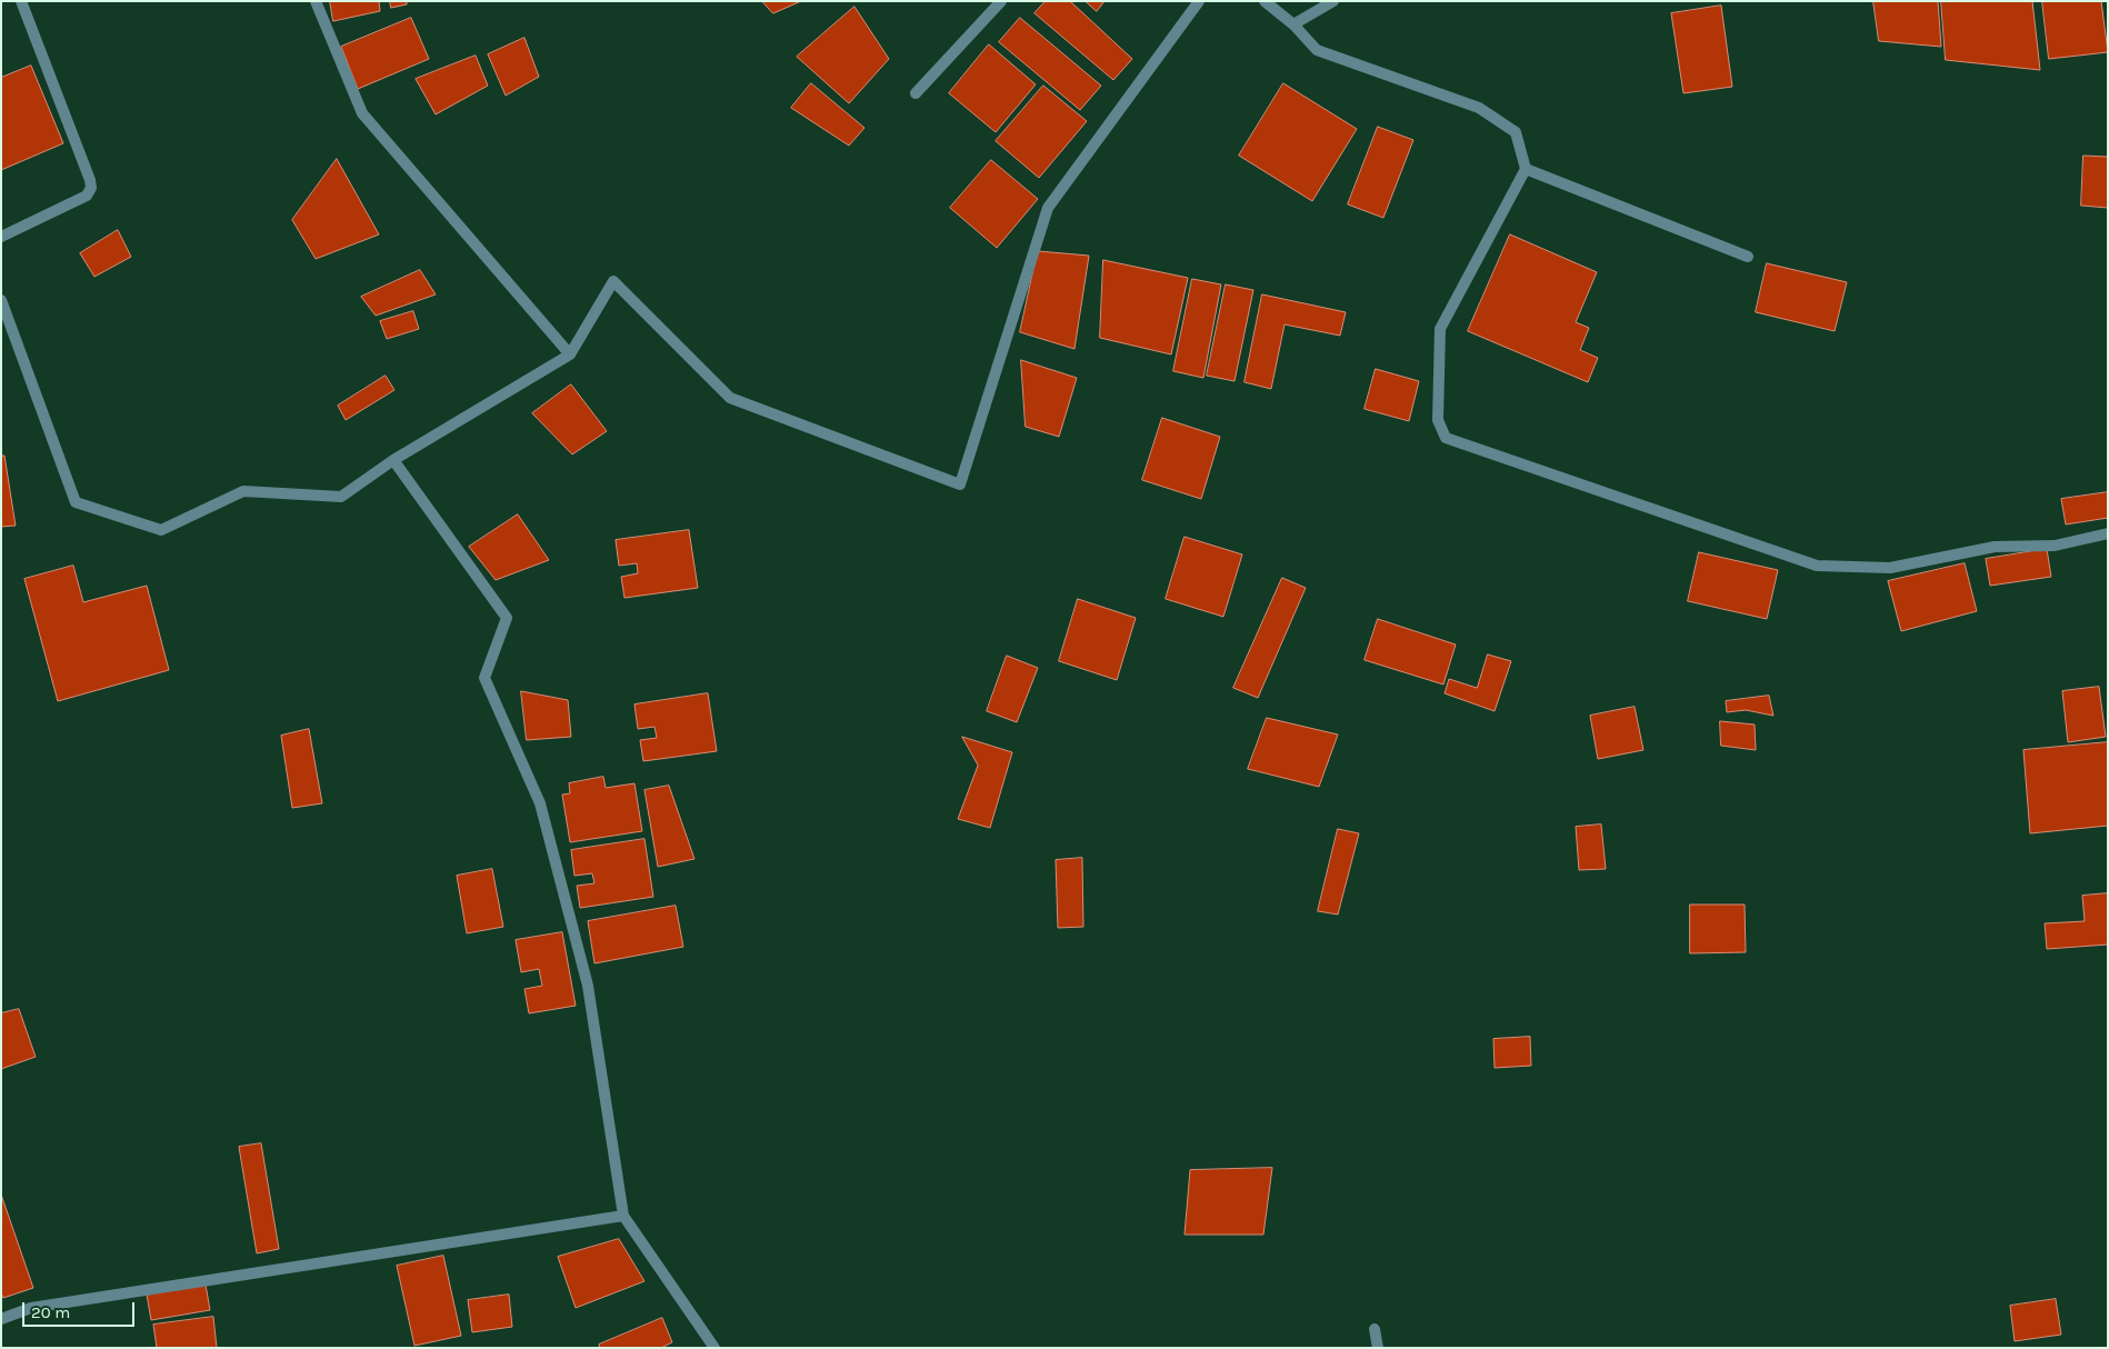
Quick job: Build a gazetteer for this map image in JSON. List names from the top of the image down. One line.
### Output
{"scale_bar":"20 m"}
